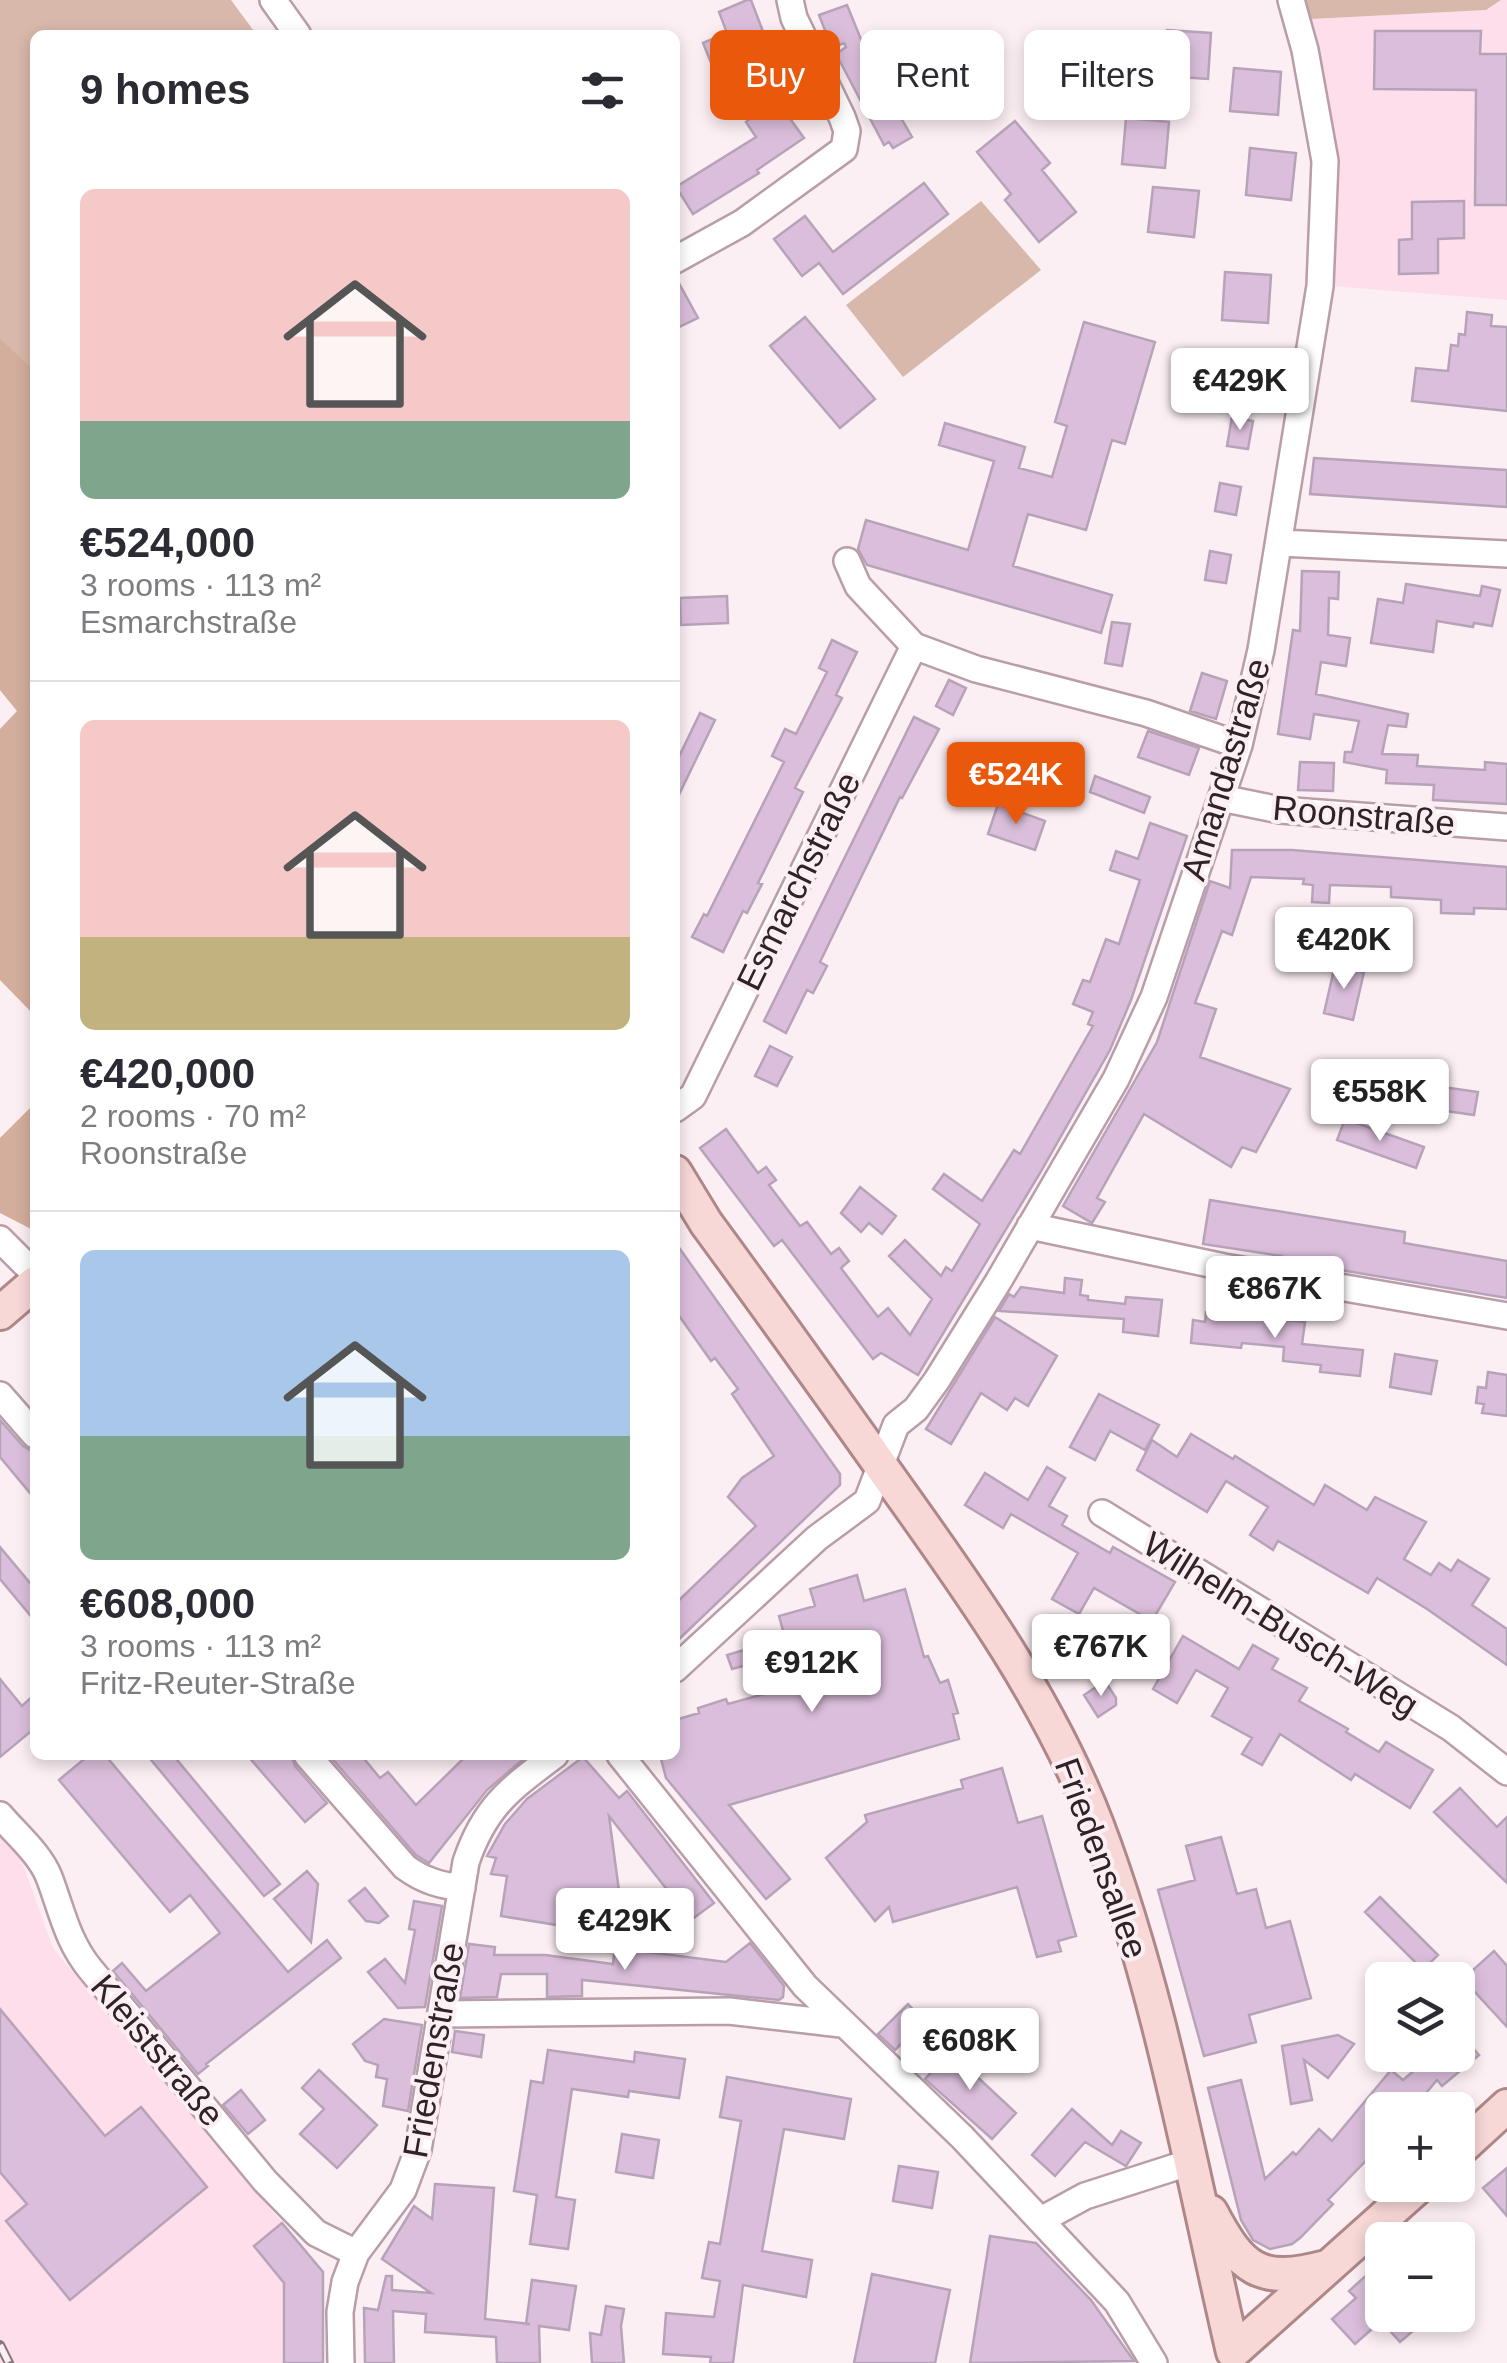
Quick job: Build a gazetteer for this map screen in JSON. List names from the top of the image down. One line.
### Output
{"streets":{"main road":["Friedensallee"],"street":["Amandastraße","Roonstraße","Esmarchstraße","Wilhelm-Busch-Weg","Kleiststraße","Friedenstraße"]},"crossings":[["Amandastraße","Roonstraße"],["Amandastraße","Friedensallee"],["Kleiststraße","Friedenstraße"]],"page":{"chip":["Buy","Rent","Filters"],"heading":"9 homes","list":[{"name":"€524,000","note":"3 rooms · 113 m² · Esmarchstraße"},{"name":"€420,000","note":"2 rooms · 70 m² · Roonstraße"},{"name":"€608,000","note":"3 rooms · 113 m² · Fritz-Reuter-Straße"}],"price":["€429K","€524K","€420K","€558K","€867K","€767K","€912K","€429K","€608K"],"map_buttons":["+","−"]}}
